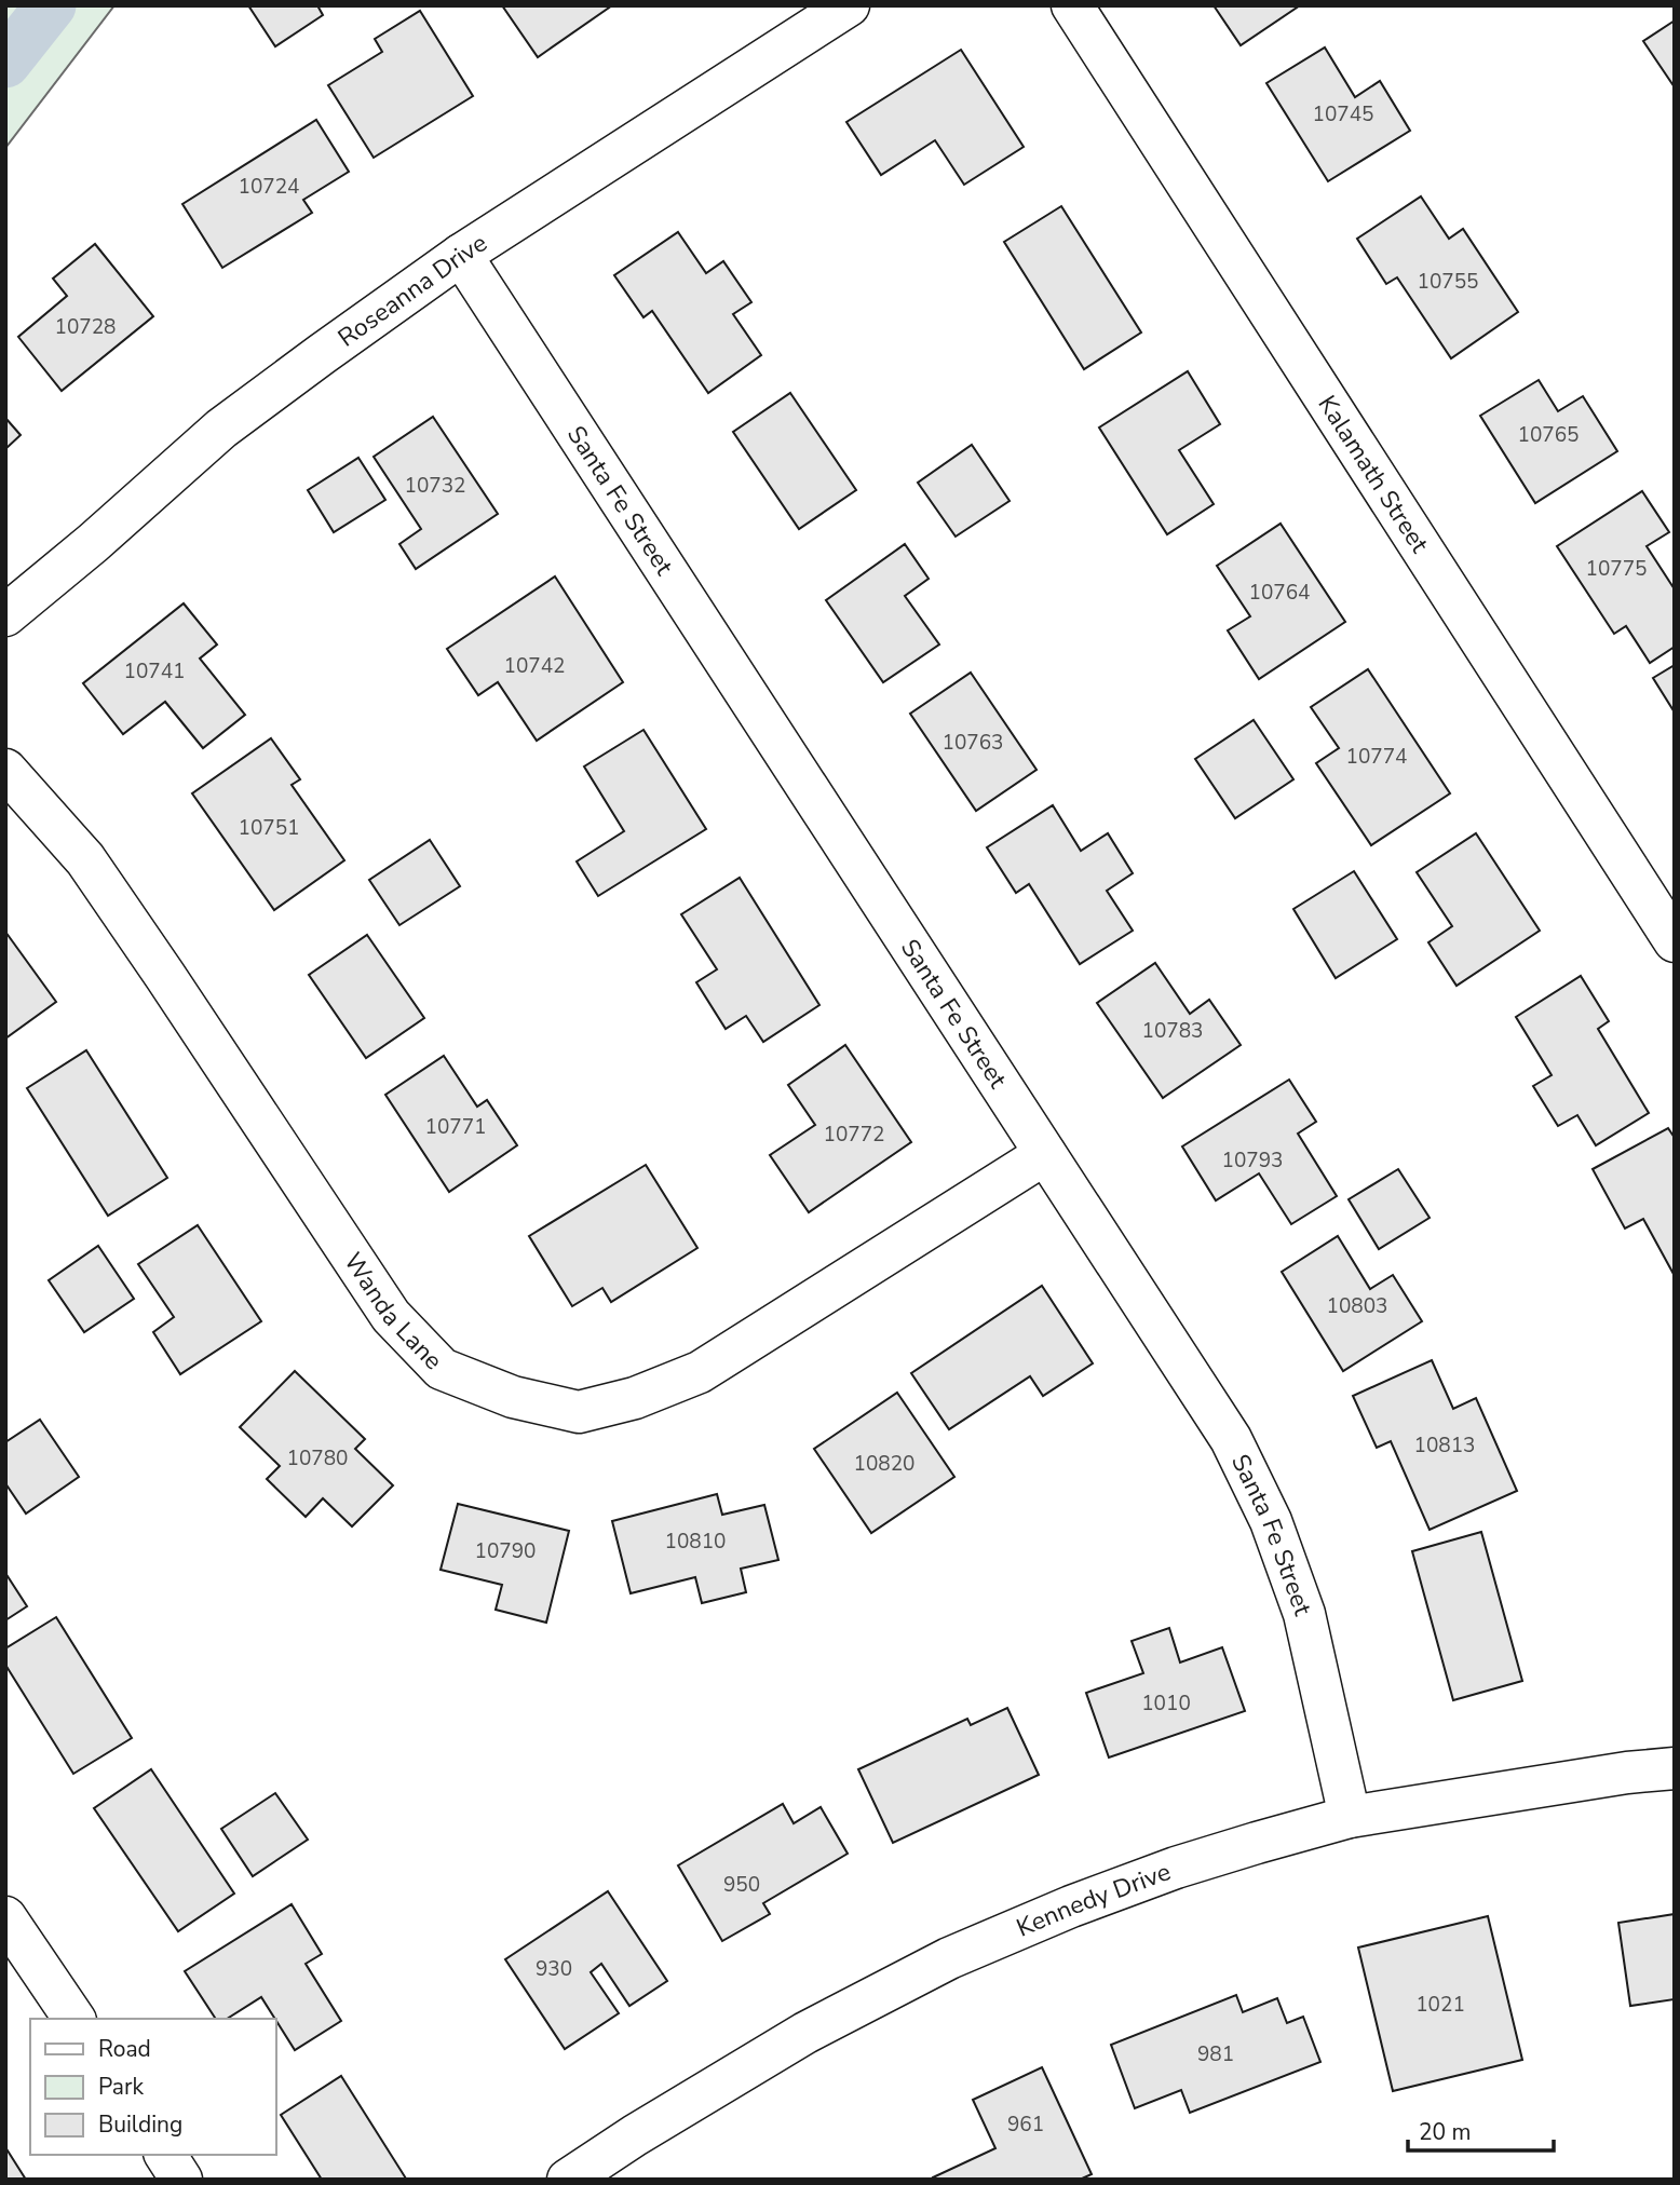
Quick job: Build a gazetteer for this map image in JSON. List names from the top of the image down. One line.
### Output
{"streets":{"street":["Roseanna Drive","Kalamath Street","Santa Fe Street","Wanda Lane","Kennedy Drive"]},"crossings":[["Roseanna Drive","Santa Fe Street"],["Santa Fe Street","Wanda Lane"],["Santa Fe Street","Kennedy Drive"]],"house_numbers":["10745","10724","10755","10728","10765","10732","10775","10764","10742","10741","10763","10774","10751","10783","10771","10772","10793","10803","10813","10780","10820","10810","10790","1010","950","930","1021","981","961"],"legend":["Road","Park","Building"],"scale_bar":"20 m"}
